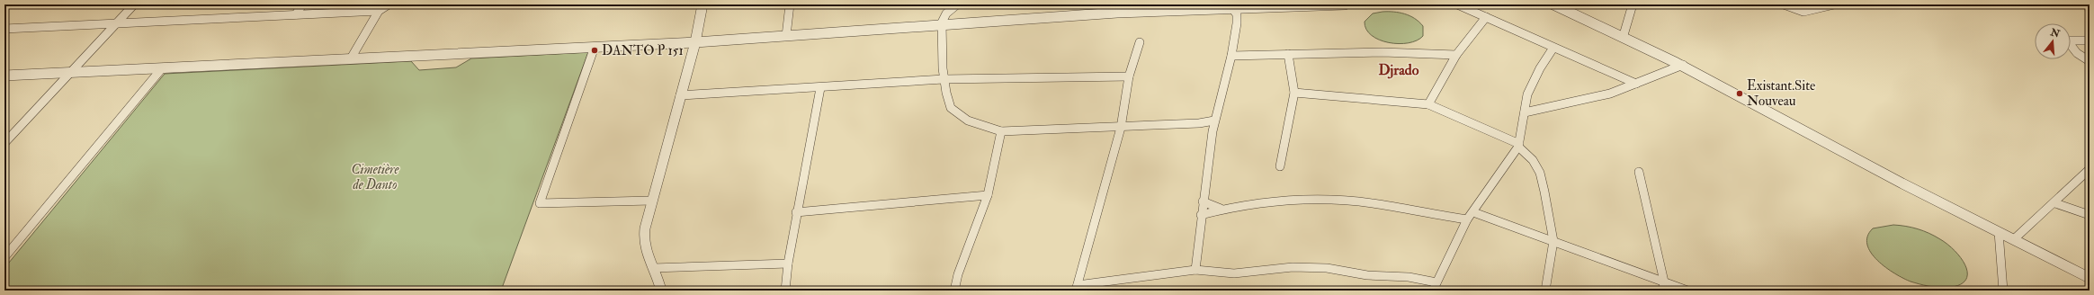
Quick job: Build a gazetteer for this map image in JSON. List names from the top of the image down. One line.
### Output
{"districts":["Djrado"],"parks":["Cimetière de Danto"],"places":["DANTO P 151","Existant.Site Nouveau"],"north":"top"}
